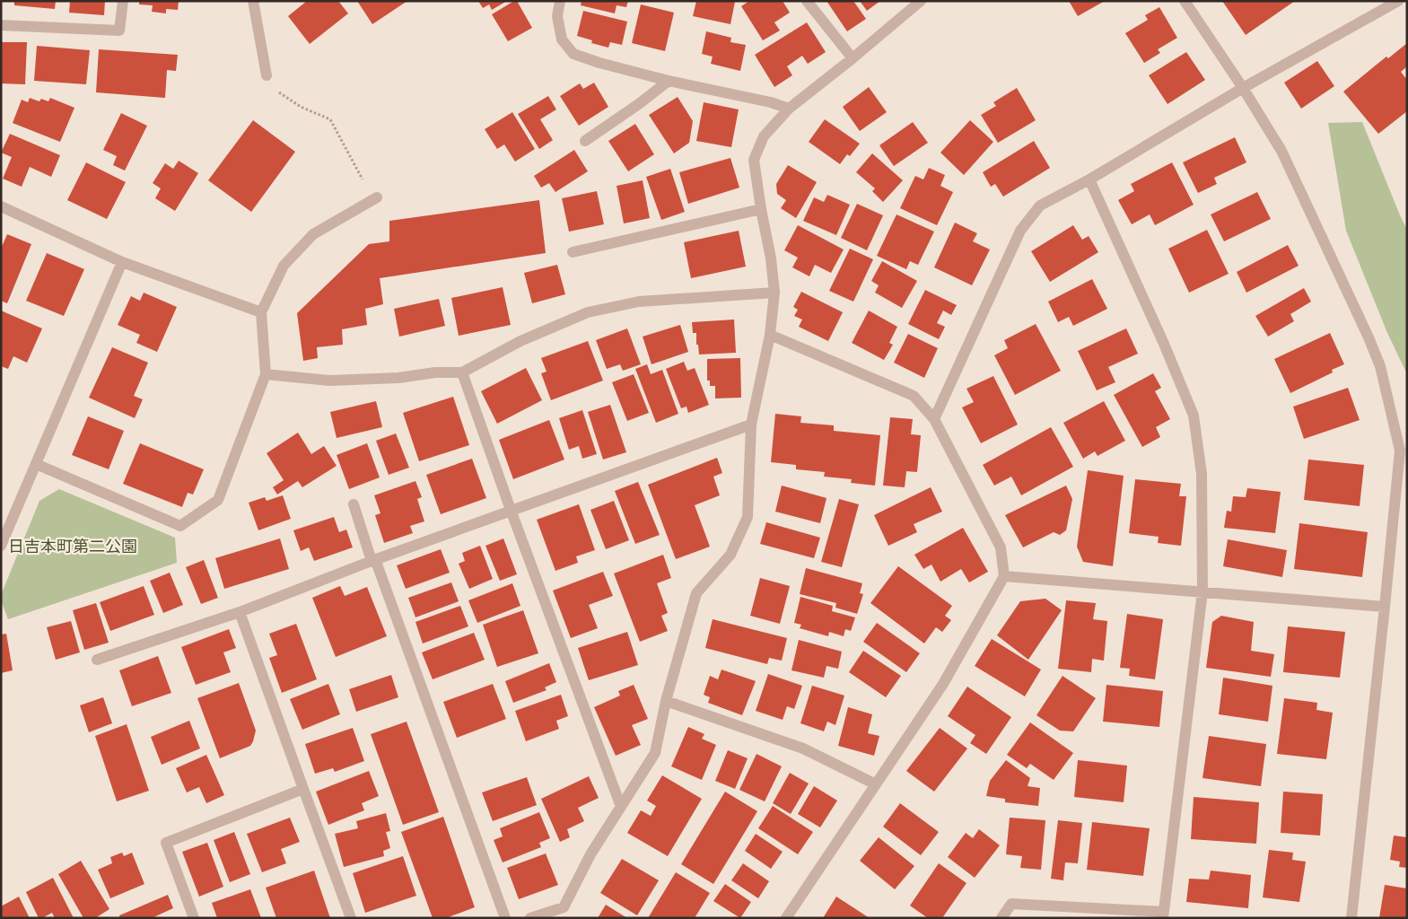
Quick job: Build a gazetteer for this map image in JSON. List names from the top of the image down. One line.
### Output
{"parks":["日吉本町第二公園"]}
